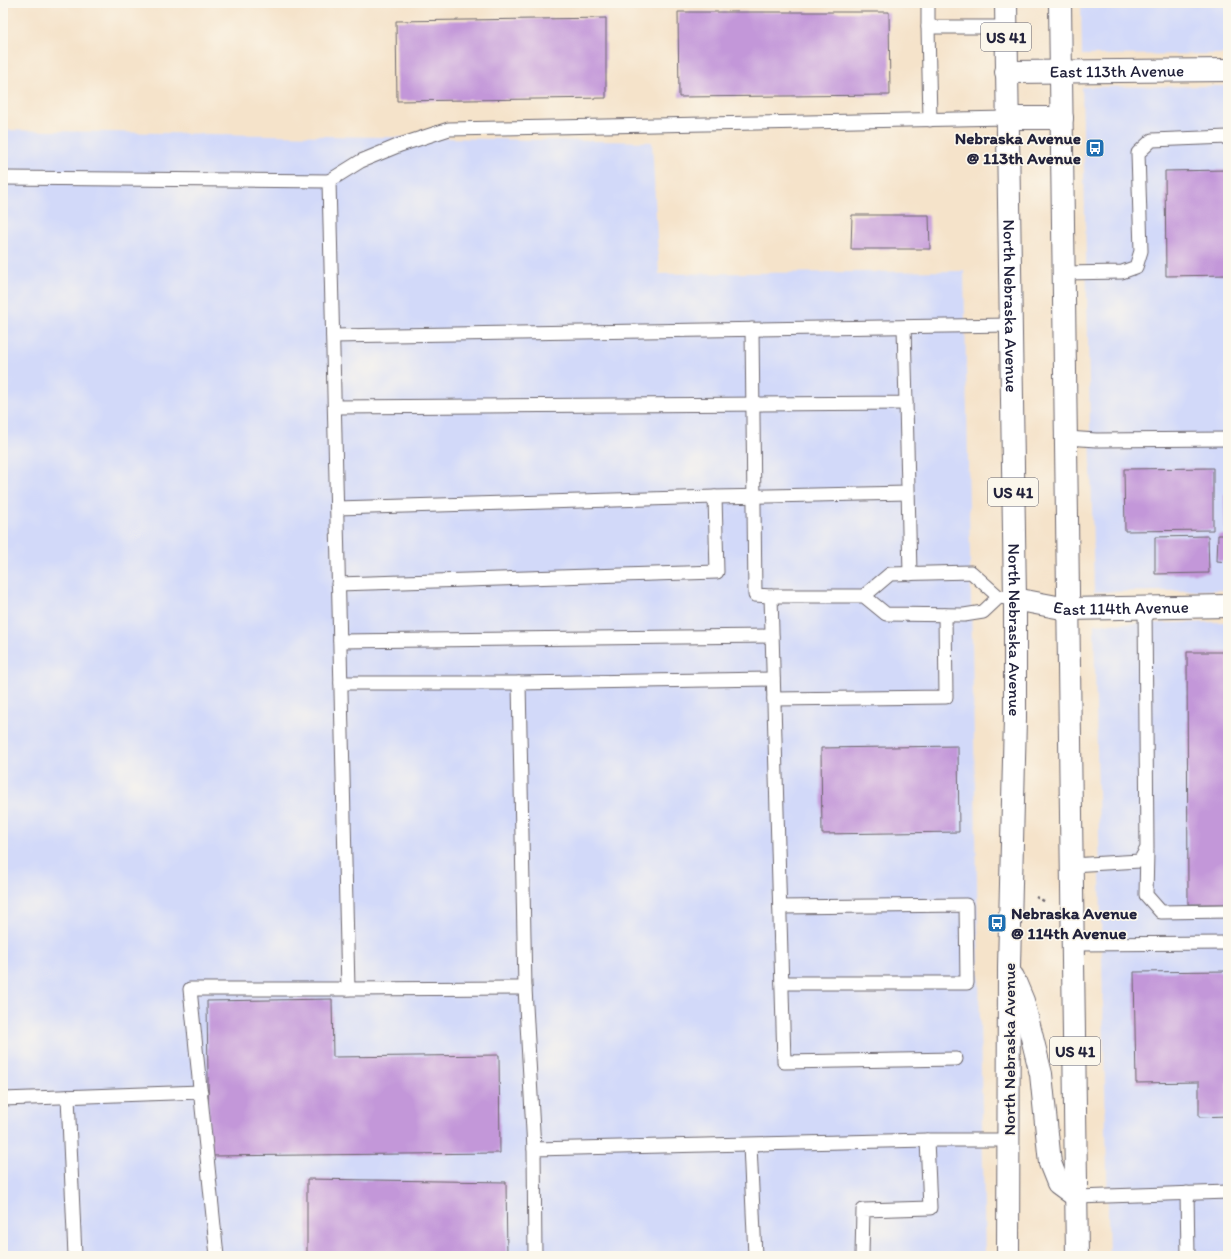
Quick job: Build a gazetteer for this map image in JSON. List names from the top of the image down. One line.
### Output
{"streets":{"main road":["US 41","East 113th Avenue","North Nebraska Avenue","East 114th Avenue"]},"crossings":[["US 41","East 113th Avenue"],["US 41","East 114th Avenue"],["East 113th Avenue","North Nebraska Avenue"],["North Nebraska Avenue","East 114th Avenue"]],"places":{"bus stop":["Nebraska Avenue @ 113th Avenue","Nebraska Avenue @ 114th Avenue"]}}
